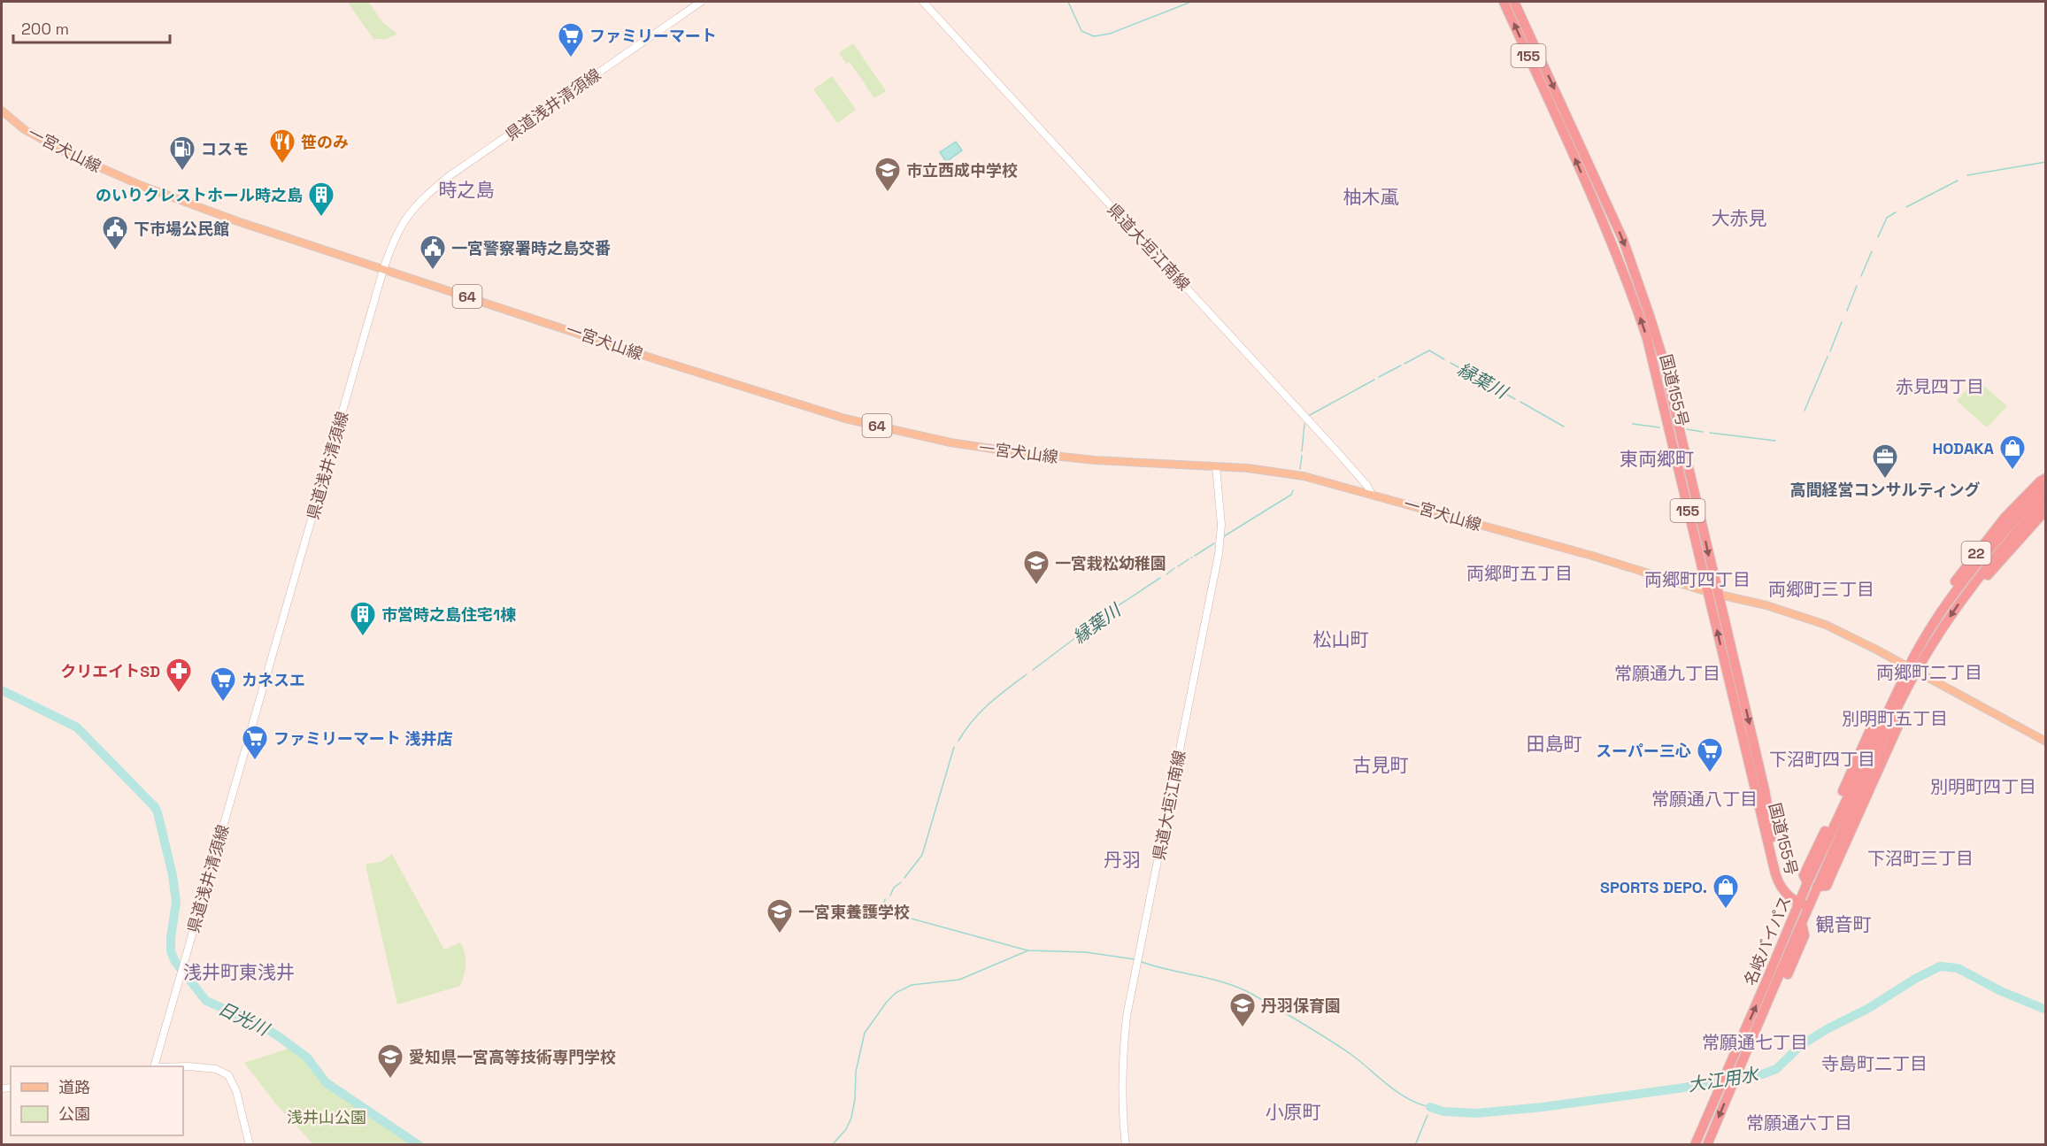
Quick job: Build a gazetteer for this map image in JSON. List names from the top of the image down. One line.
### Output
{"streets":{"highway":["155","国道155号","22","名岐バイパス"],"main road":["県道浅井清須線","一宮犬山線","県道大垣江南線","64"]},"crossings":[["県道浅井清須線","一宮犬山線"],["一宮犬山線","県道大垣江南線"],["一宮犬山線","国道155号"],["一宮犬山線","名岐バイパス"],["国道155号","名岐バイパス"],["22","名岐バイパス"]],"districts":["時之島","柚木颪","大赤見","赤見四丁目","東両郷町","両郷町五丁目","両郷町四丁目","両郷町三丁目","松山町","両郷町二丁目","常願通九丁目","別明町五丁目","田島町","下沼町四丁目","古見町","別明町四丁目","常願通八丁目","下沼町三丁目","丹羽","観音町","浅井町東浅井","常願通七丁目","寺島町二丁目","小原町","常願通六丁目"],"water":["縁葉川","日光川","大江用水"],"parks":["浅井山公園"],"places":{"supermarket":["ファミリーマート","カネスエ","ファミリーマート 浅井店","スーパー三心"],"restaurant":["笹のみ"],"fuel station":["コスモ"],"school or university":["市立西成中学校","一宮栽松幼稚園","一宮東養護学校","丹羽保育園","愛知県一宮高等技術専門学校"],"building":["のいりクレストホール時之島","市営時之島住宅1棟"],"public building":["下市場公民館","一宮警察署時之島交番"],"shop":["HODAKA","SPORTS DEPO."],"office":["高間経営コンサルティング"],"pharmacy":["クリエイトSD"]},"legend":["道路","公園"],"scale_bar":"200 m"}
